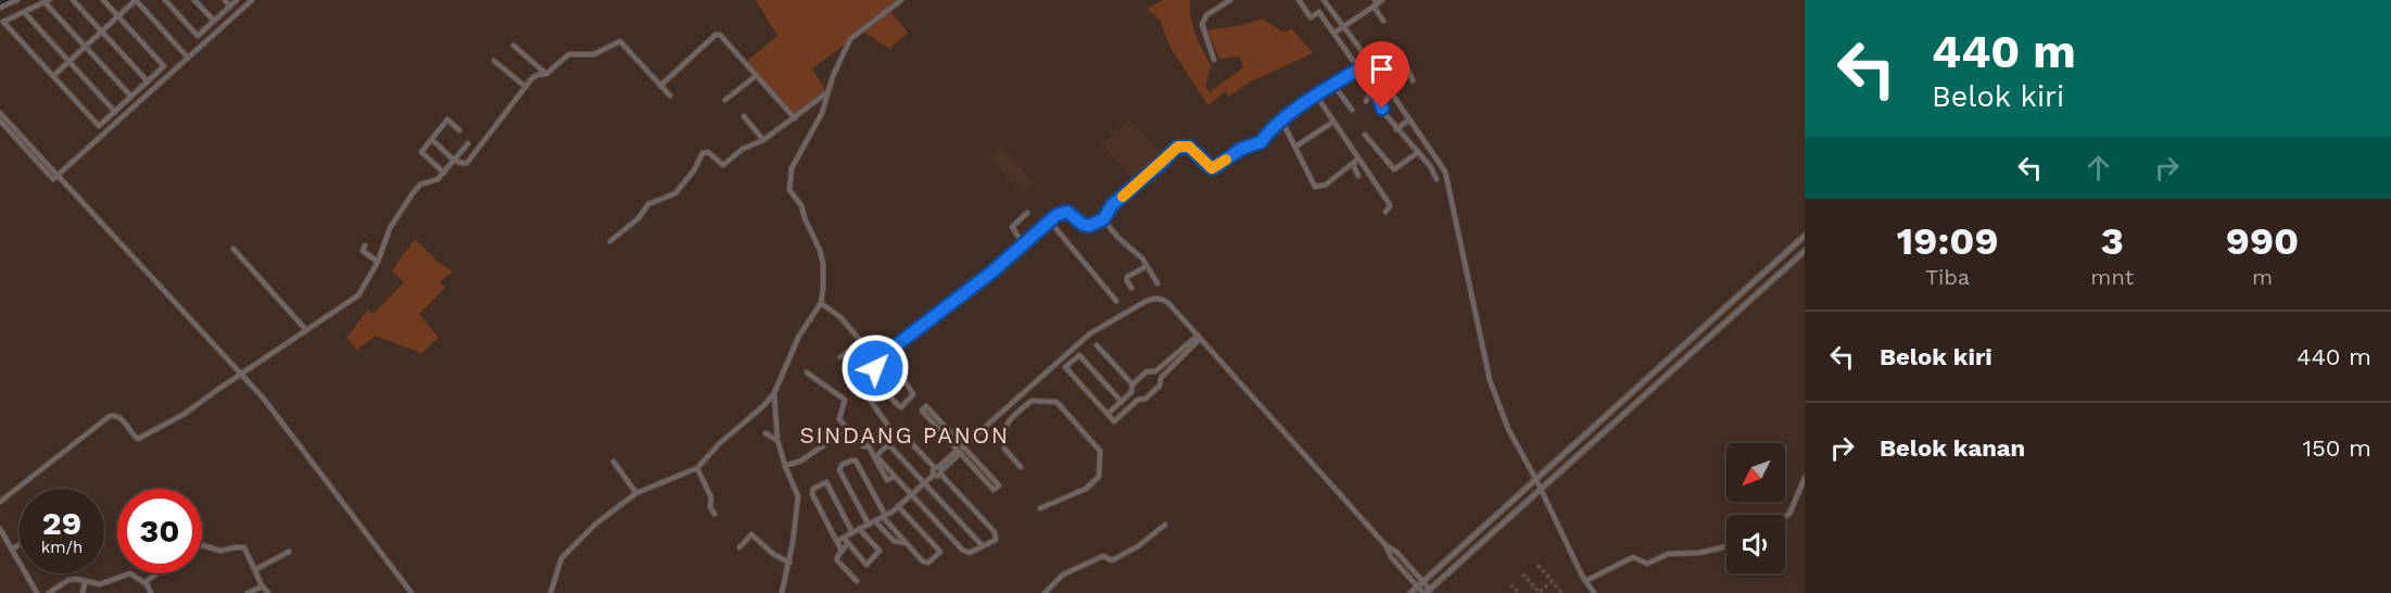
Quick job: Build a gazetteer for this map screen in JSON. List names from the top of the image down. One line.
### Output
{"districts":["SINDANG PANON"],"north":"bottom left","page":{"turn":["440 m","Belok kiri"],"eta":["19:09","Tiba","3","mnt","990","m"],"list":[{"name":"Belok kiri","value":"440 m"},{"name":"Belok kanan","value":"150 m"}],"speed":"29 km/h","limit":"30"}}
